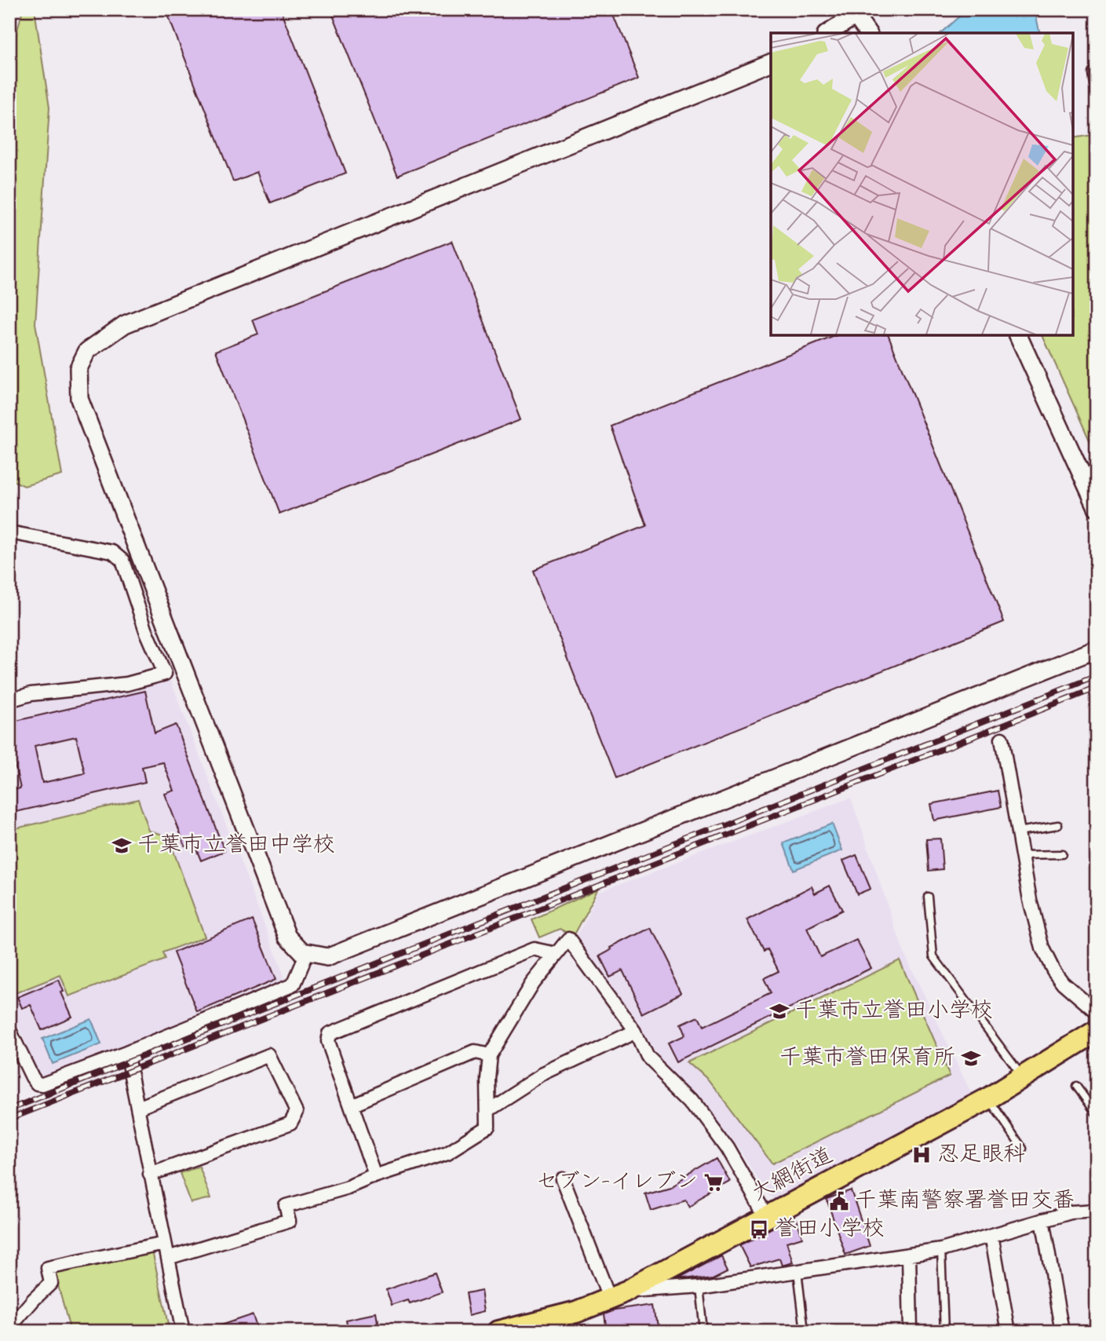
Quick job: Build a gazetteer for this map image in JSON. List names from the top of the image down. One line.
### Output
{"streets":{"main road":["大網街道"]},"places":{"school or university":["千葉市立誉田中学校","千葉市立誉田小学校","千葉市誉田保育所"],"hospital":["忍足眼科"],"supermarket":["セブン-イレブン"],"public building":["千葉南警察署誉田交番"],"bus stop":["誉田小学校"]}}
